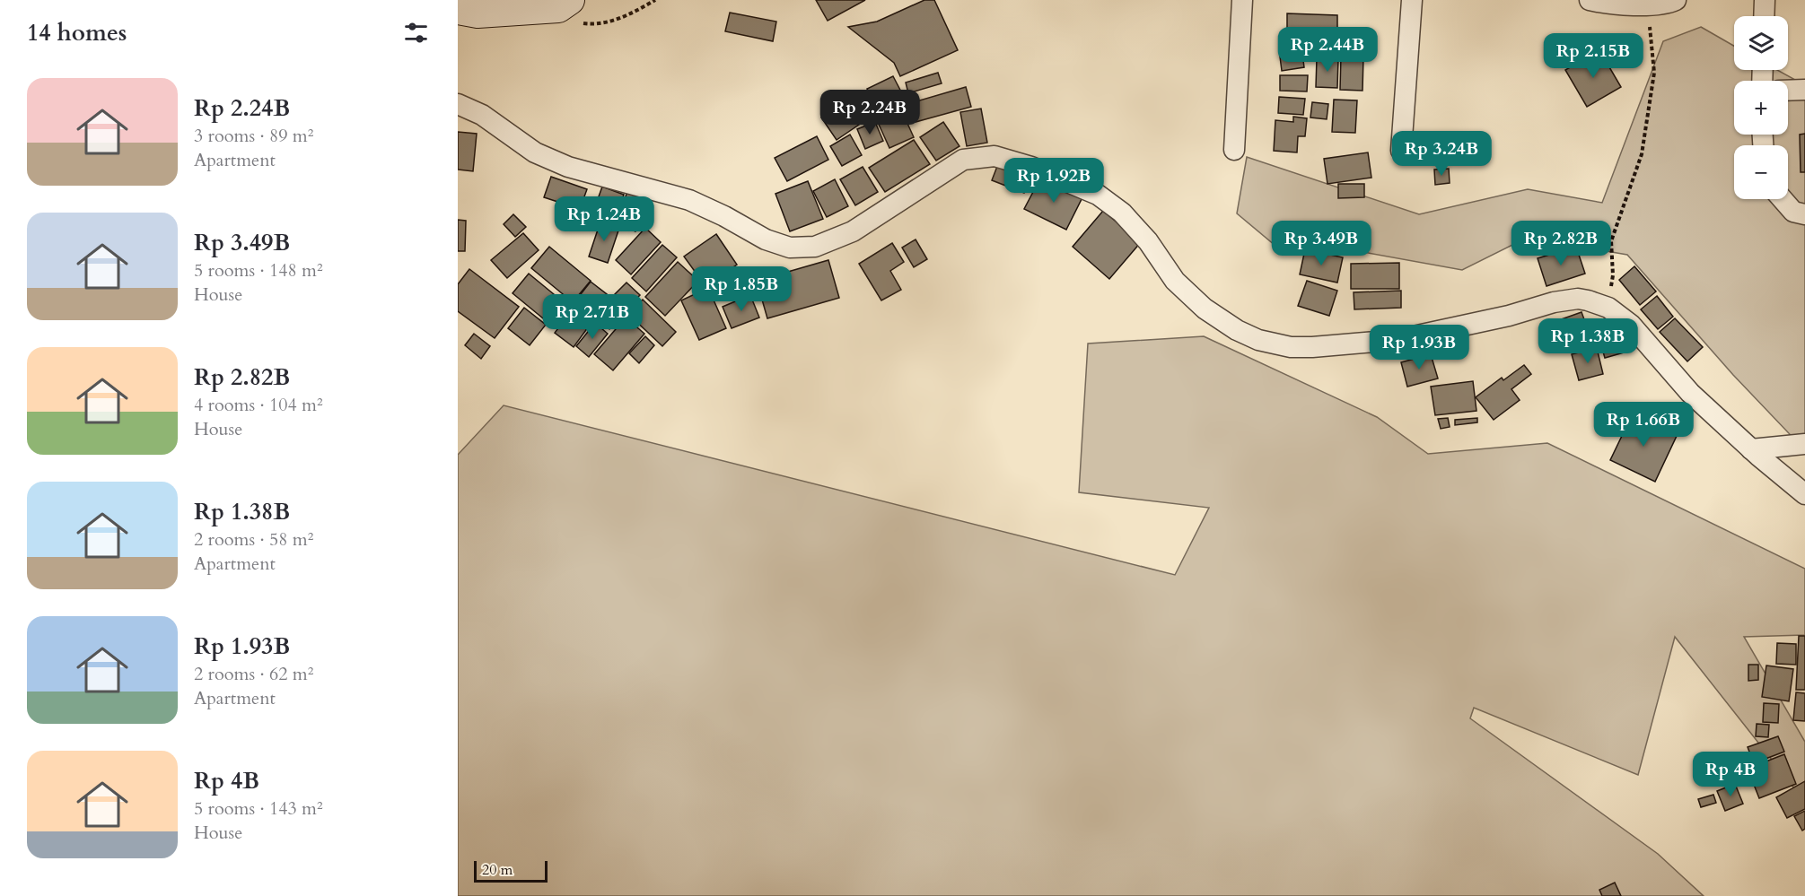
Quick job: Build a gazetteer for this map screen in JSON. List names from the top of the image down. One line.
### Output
{"scale_bar":"20 m","page":{"heading":"14 homes","map_buttons":["+","−"],"price":["Rp 2.44B","Rp 2.15B","Rp 2.24B","Rp 3.24B","Rp 1.92B","Rp 1.24B","Rp 3.49B","Rp 2.82B","Rp 1.85B","Rp 2.71B","Rp 1.38B","Rp 1.93B","Rp 1.66B","Rp 4B"],"list":[{"name":"Rp 2.24B","note":"3 rooms · 89 m² · Apartment"},{"name":"Rp 3.49B","note":"5 rooms · 148 m² · House"},{"name":"Rp 2.82B","note":"4 rooms · 104 m² · House"},{"name":"Rp 1.38B","note":"2 rooms · 58 m² · Apartment"},{"name":"Rp 1.93B","note":"2 rooms · 62 m² · Apartment"},{"name":"Rp 4B","note":"5 rooms · 143 m² · House"}],"scale":"20 m"}}
